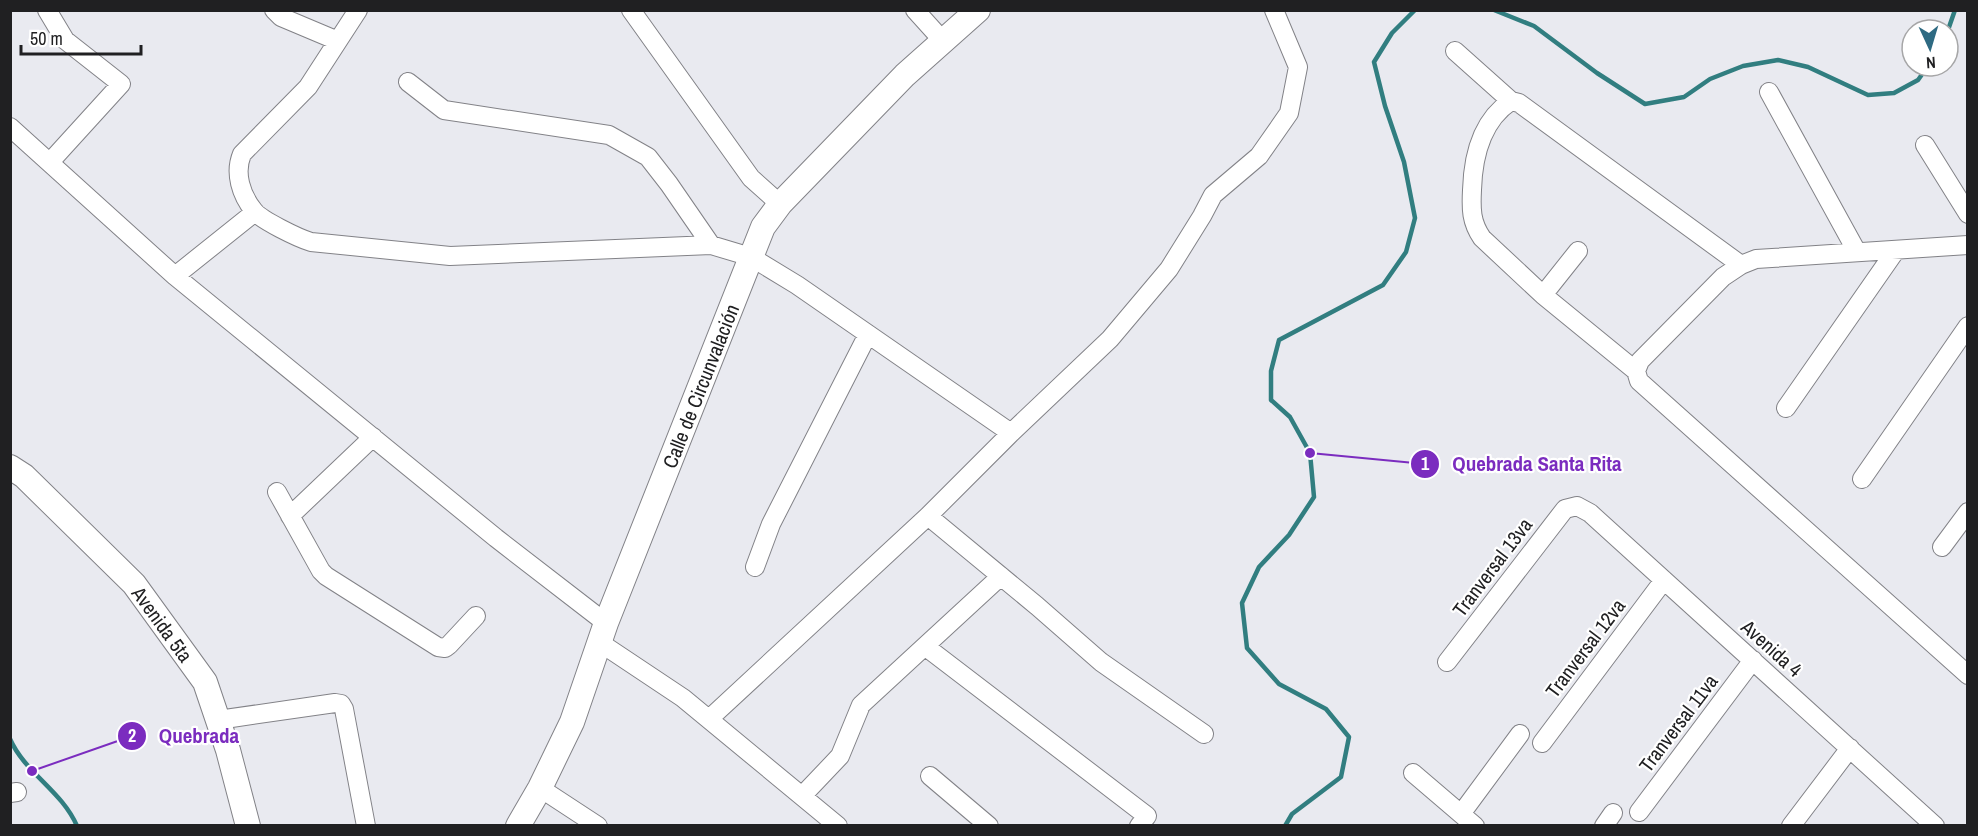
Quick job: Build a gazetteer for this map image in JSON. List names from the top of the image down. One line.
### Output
{"streets":{"street":["Calle de Circunvalación","Tranversal 13va","Avenida 5ta","Tranversal 12va","Avenida 4","Tranversal 11va"]},"crossings":[["Tranversal 13va","Avenida 4"],["Tranversal 12va","Avenida 4"],["Avenida 4","Tranversal 11va"]],"places":["Quebrada Santa Rita","Quebrada"],"scale_bar":"50 m","north":"bottom"}
